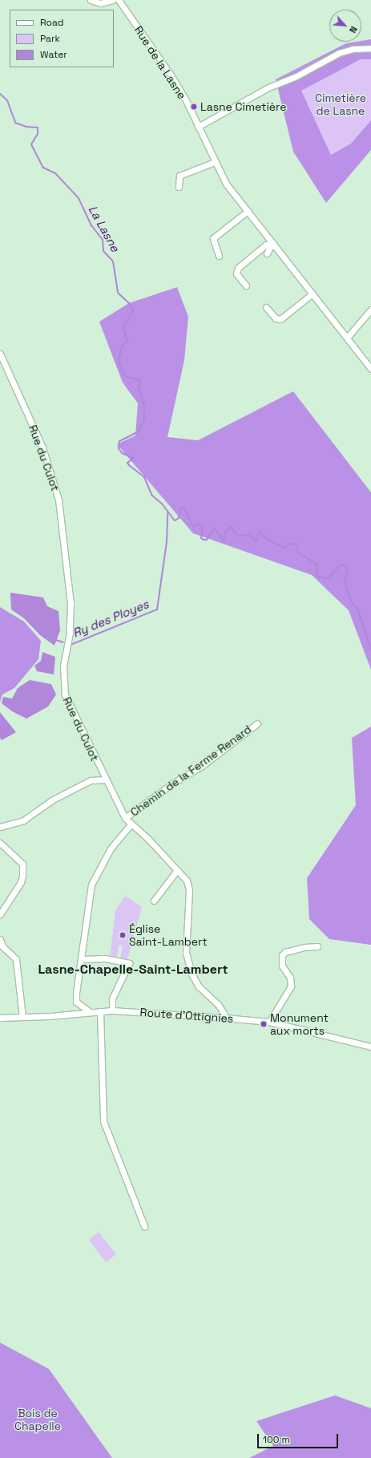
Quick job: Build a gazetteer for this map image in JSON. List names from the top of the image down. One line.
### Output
{"streets":{"street":["Rue de la Lasne","Rue du Culot","Chemin de la Ferme Renard","Route d'Ottignies"]},"crossings":[["Rue du Culot","Chemin de la Ferme Renard"],["Rue du Culot","Route d'Ottignies"]],"districts":["Lasne-Chapelle-Saint-Lambert"],"water":["La Lasne","Ry des Ployes"],"parks":["Cimetière de Lasne","Bois de Chapelle"],"places":["Lasne Cimetière","Église Saint-Lambert","Monument aux morts"],"legend":["Road","Park","Water"],"scale_bar":"100 m","north":"bottom right"}
